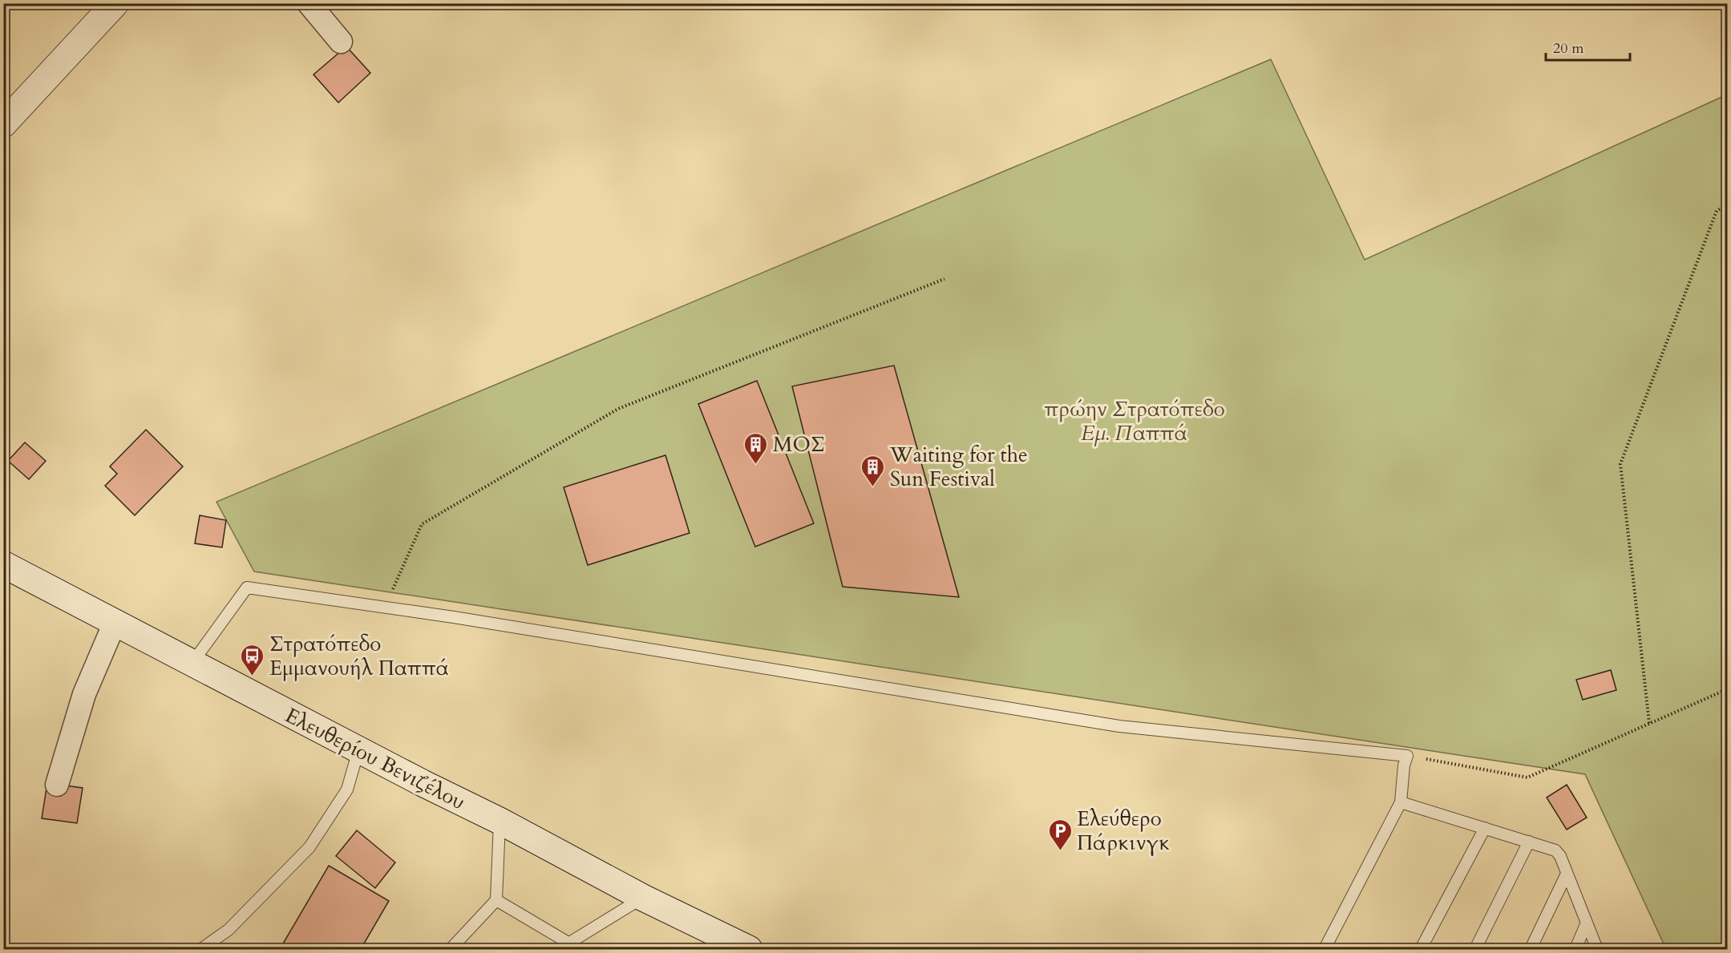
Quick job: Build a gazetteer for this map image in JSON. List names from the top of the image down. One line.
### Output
{"streets":{"main road":["Ελευθερίου Βενιζέλου"]},"parks":["πρώην Στρατόπεδο Εμ. Παππά"],"places":{"building":["ΜΟΣ","Waiting for the Sun Festival"],"bus stop":["Στρατόπεδο Εμμανουήλ Παππά"],"parking":["Ελεύθερο Πάρκινγκ"]},"scale_bar":"20 m"}
